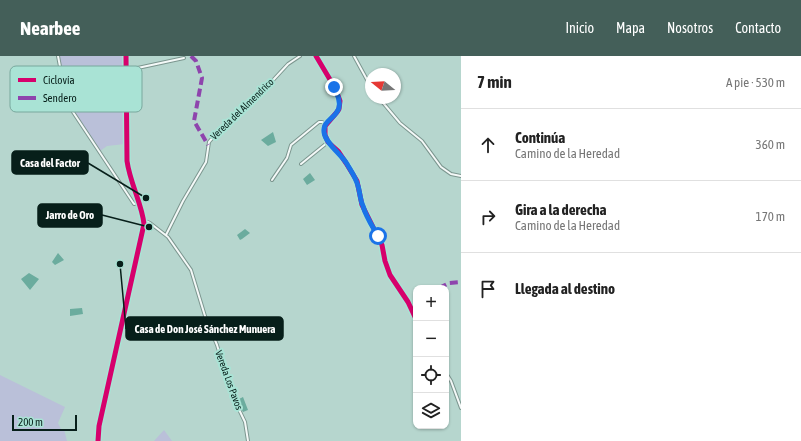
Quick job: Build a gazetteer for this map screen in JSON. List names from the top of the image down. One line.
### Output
{"streets":{"street":["Vereda del Almendrico","Vereda Los Pavos"]},"crossings":[["Vereda del Almendrico","Vereda Los Pavos"]],"places":["Casa del Factor","Jarro de Oro","Casa de Don José Sánchez Munuera"],"legend":["Ciclovía","Sendero"],"scale_bar":"200 m","north":"left","page":{"header":"Nearbee","nav":["Inicio","Mapa","Nosotros","Contacto"],"heading":["7 min","A pie · 530 m"],"list":[["Continúa","Camino de la Heredad","360 m"],["Gira a la derecha","Camino de la Heredad","170 m"],"Llegada al destino"],"map_buttons":["+","−"],"scale":"200 m"}}
